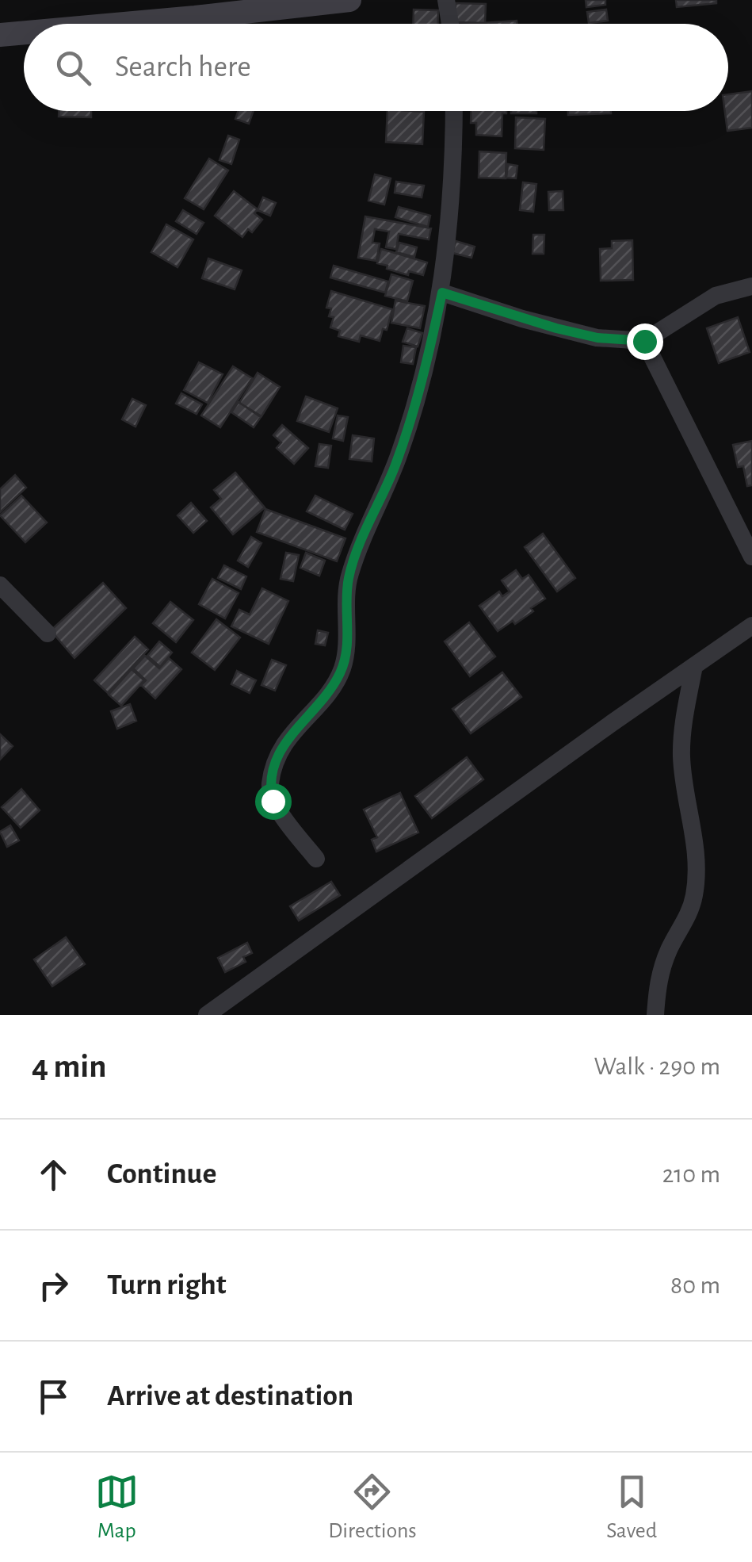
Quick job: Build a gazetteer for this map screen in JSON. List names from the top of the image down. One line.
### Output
{"page":{"search":"Search here","heading":["4 min","Walk · 290 m"],"list":[["Continue","210 m"],["Turn right","80 m"],"Arrive at destination"],"nav":["Map","Directions","Saved"]}}
